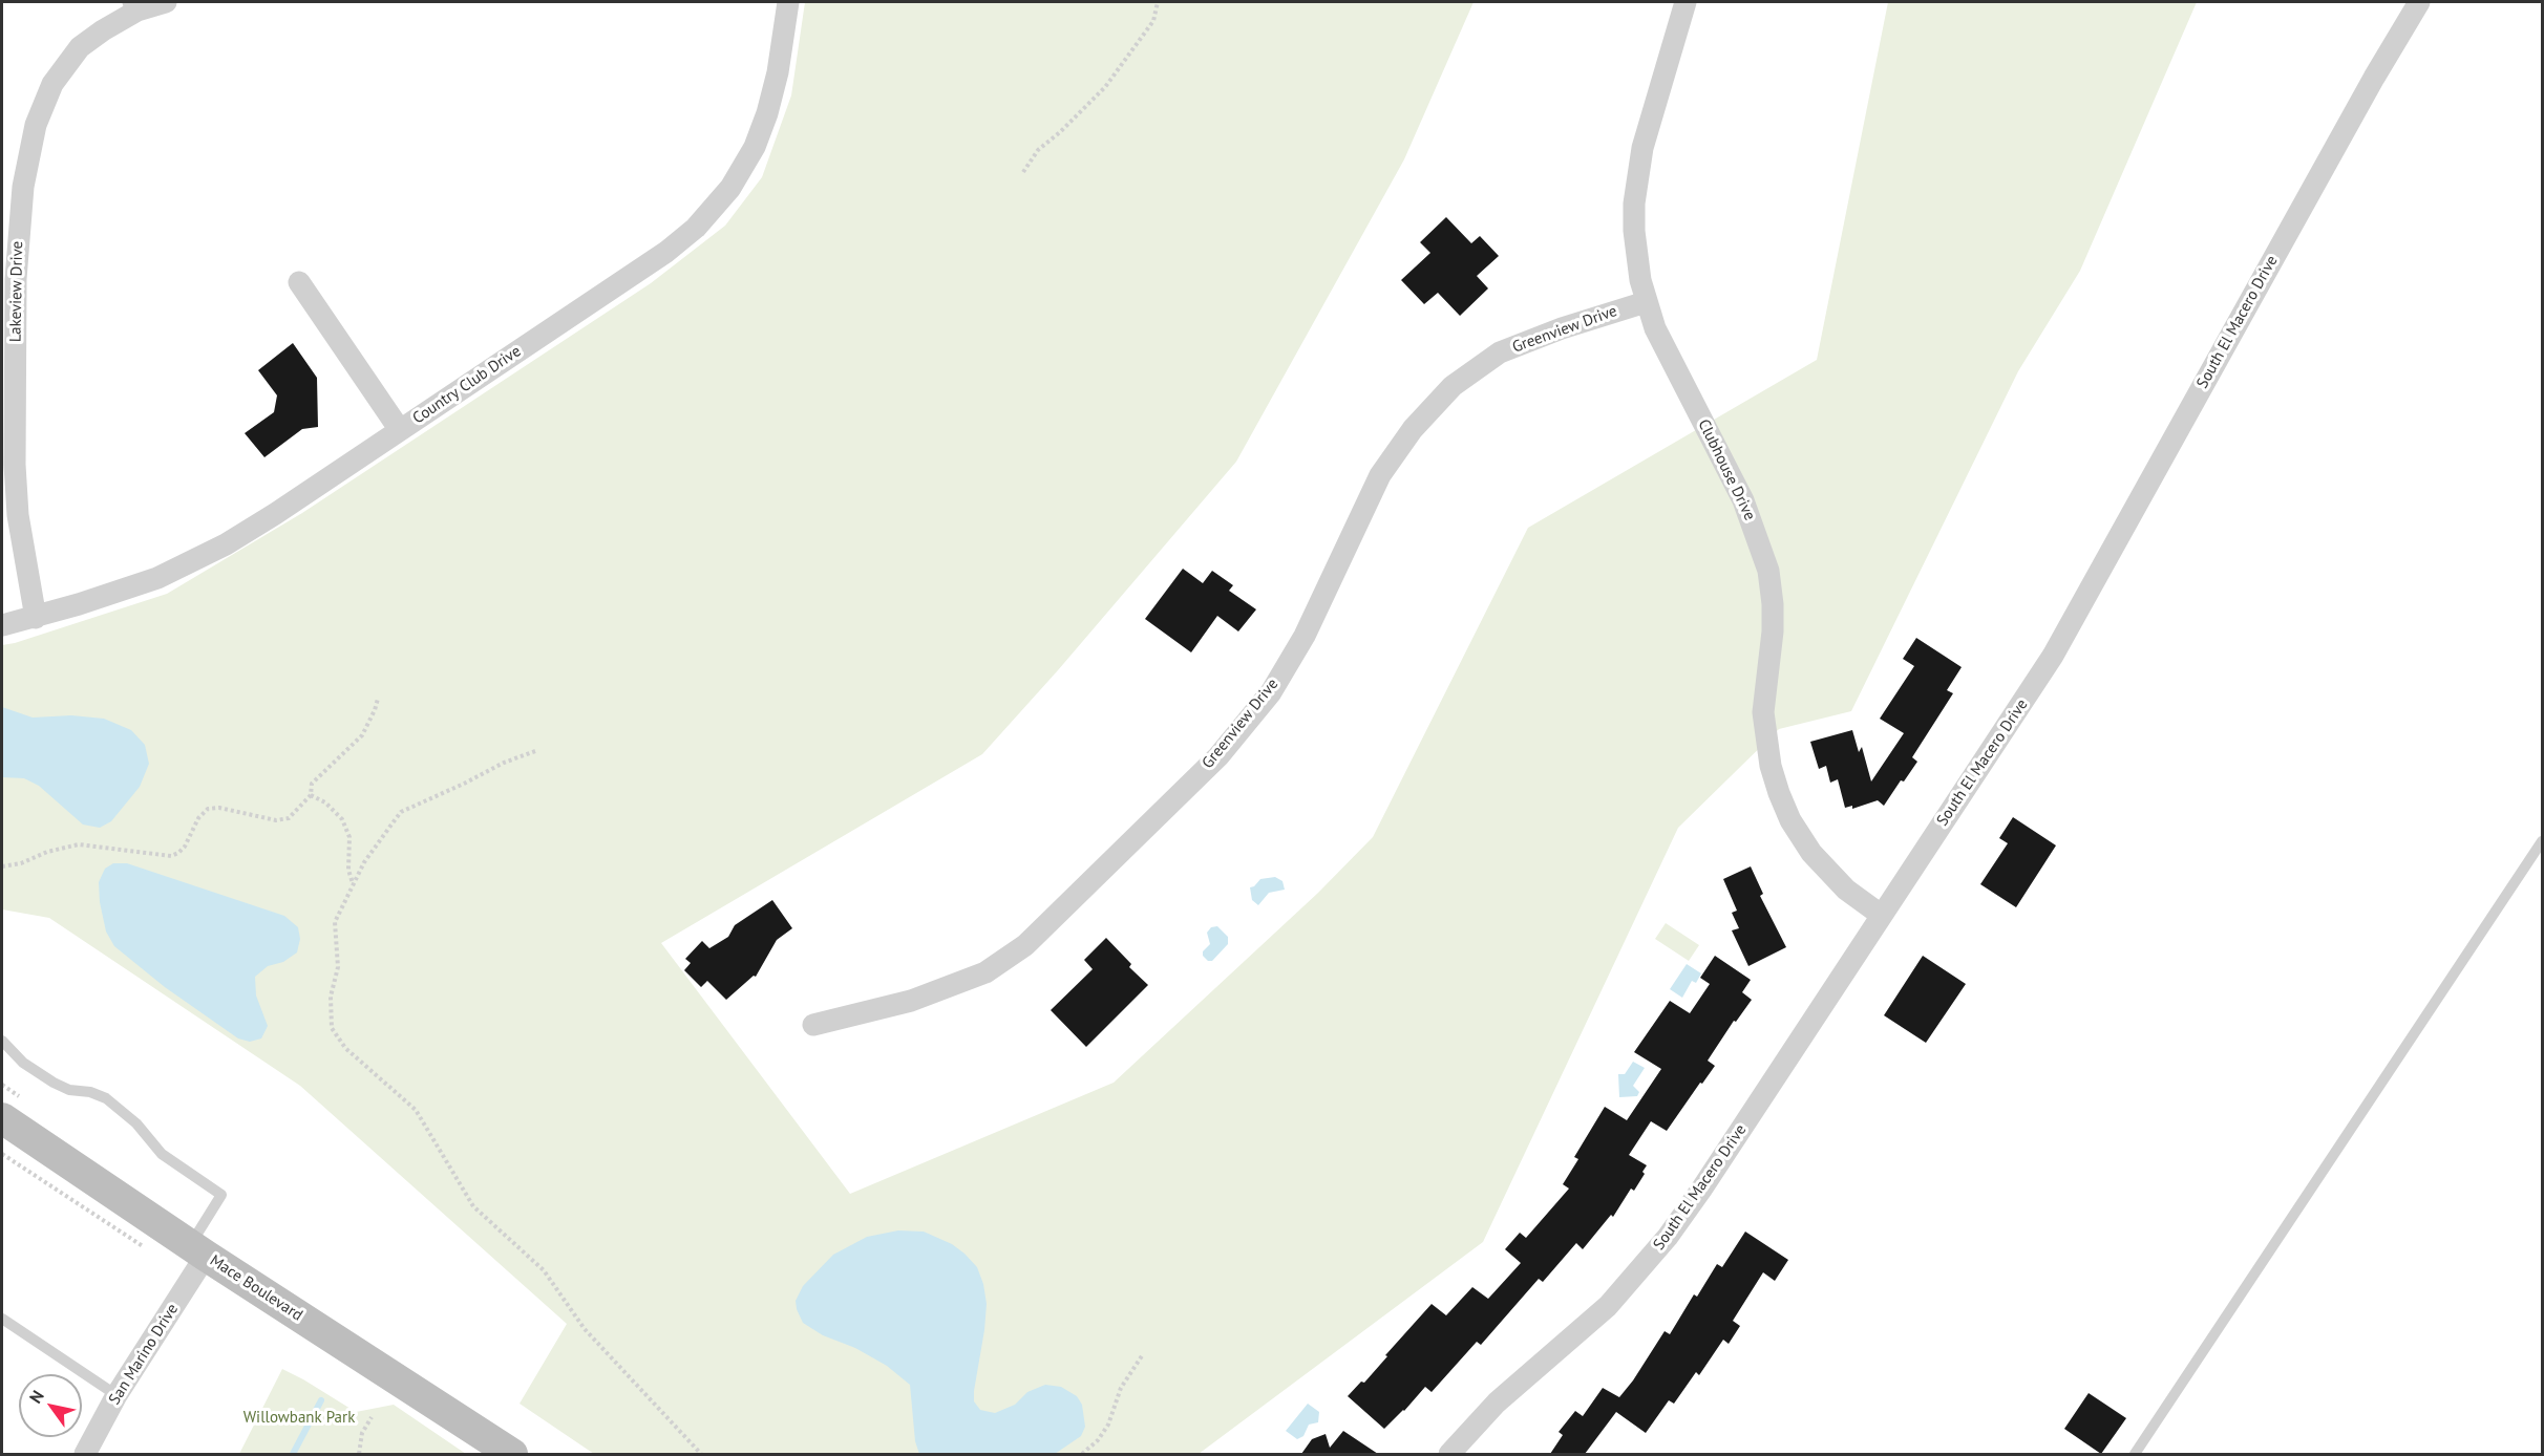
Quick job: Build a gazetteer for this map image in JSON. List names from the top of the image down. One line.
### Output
{"streets":{"street":["Lakeview Drive","South El Macero Drive","Greenview Drive","Country Club Drive","Clubhouse Drive","Mace Boulevard","San Marino Drive"]},"crossings":[["Lakeview Drive","Country Club Drive"],["South El Macero Drive","Clubhouse Drive"],["Greenview Drive","Clubhouse Drive"],["Mace Boulevard","San Marino Drive"]],"parks":["Willowbank Park"],"north":"top left"}
